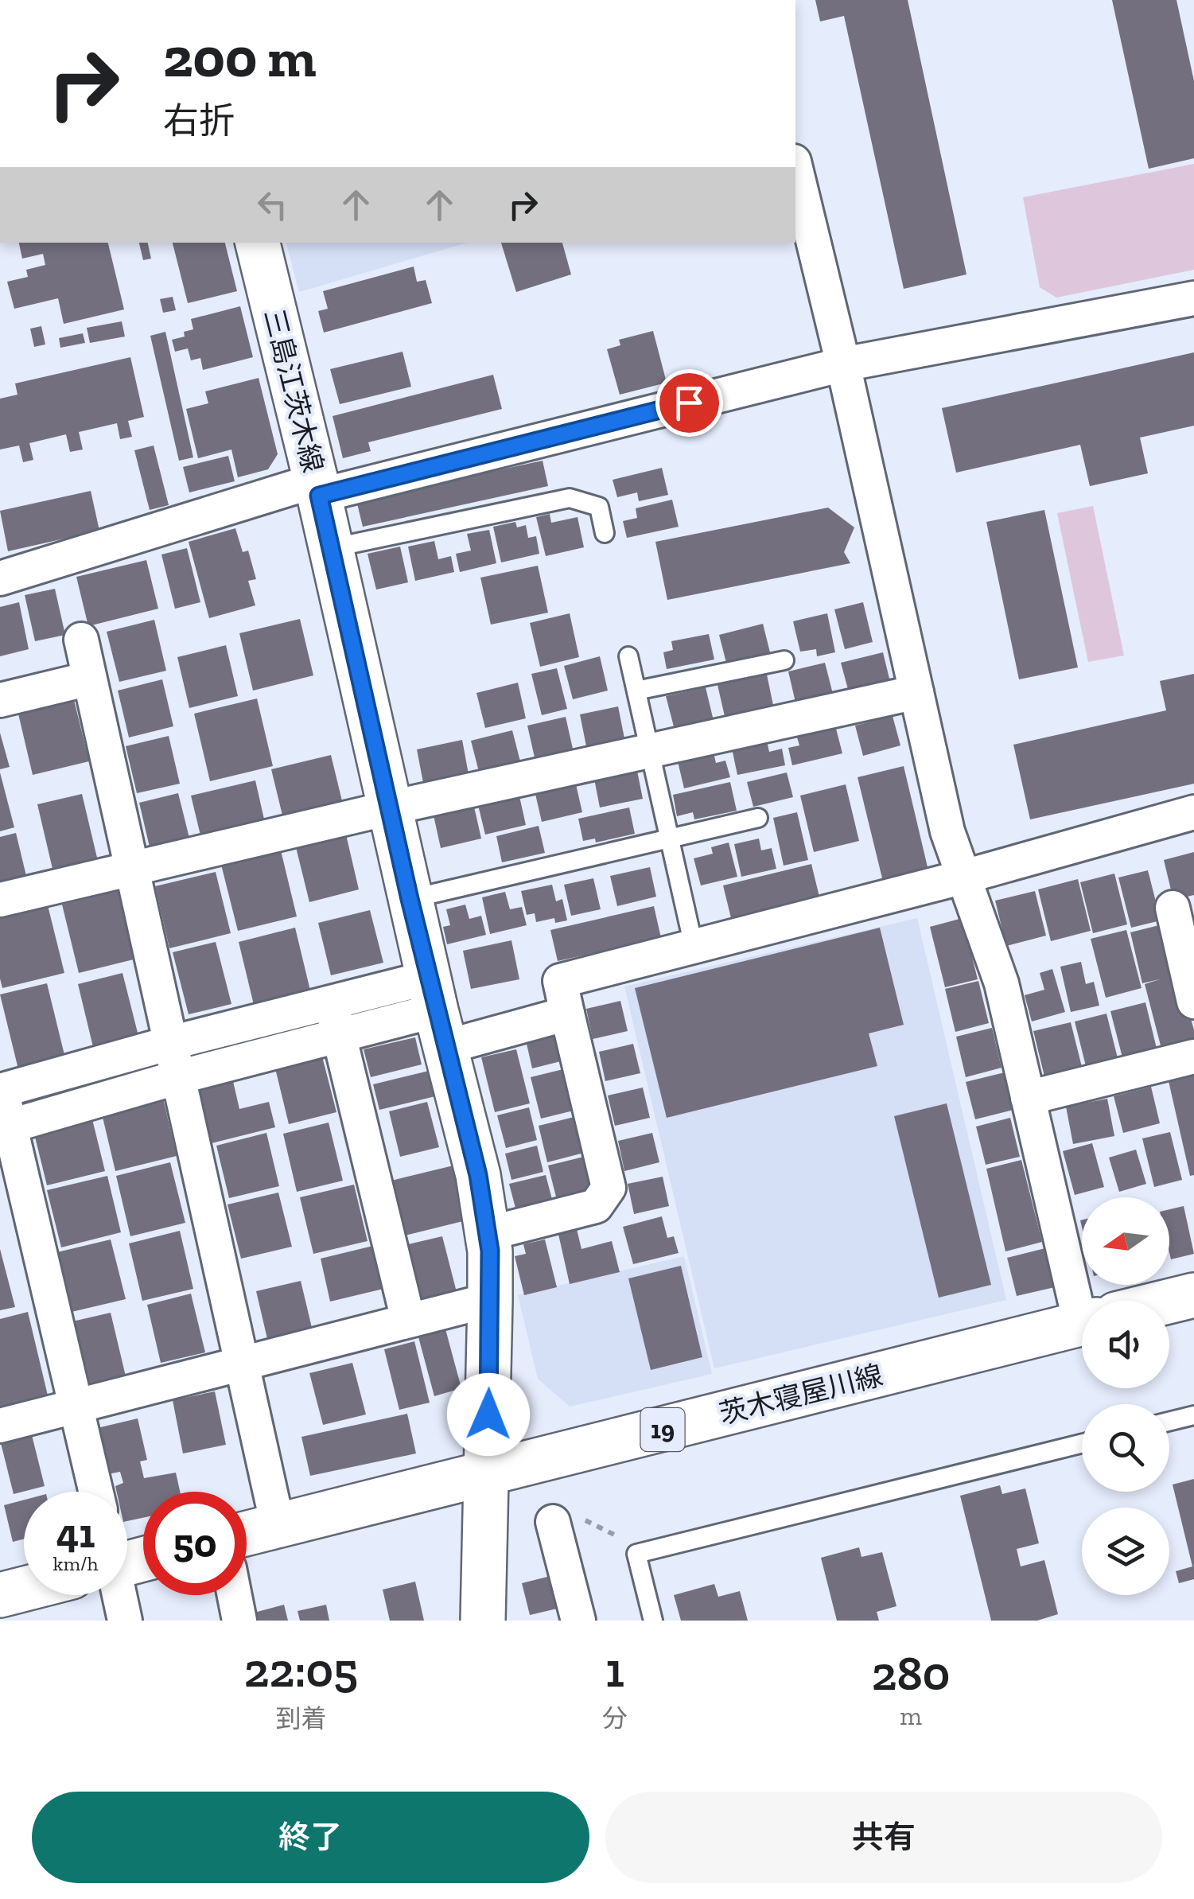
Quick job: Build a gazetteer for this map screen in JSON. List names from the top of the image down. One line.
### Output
{"streets":{"main road":["三島江茨木線","茨木寝屋川線","19"]},"crossings":[["三島江茨木線","茨木寝屋川線"]],"north":"left","page":{"turn":["200 m","右折"],"speed":"41 km/h","limit":"50","eta":["22:05","到着","1","分","280","m"],"buttons":["終了","共有"]}}
